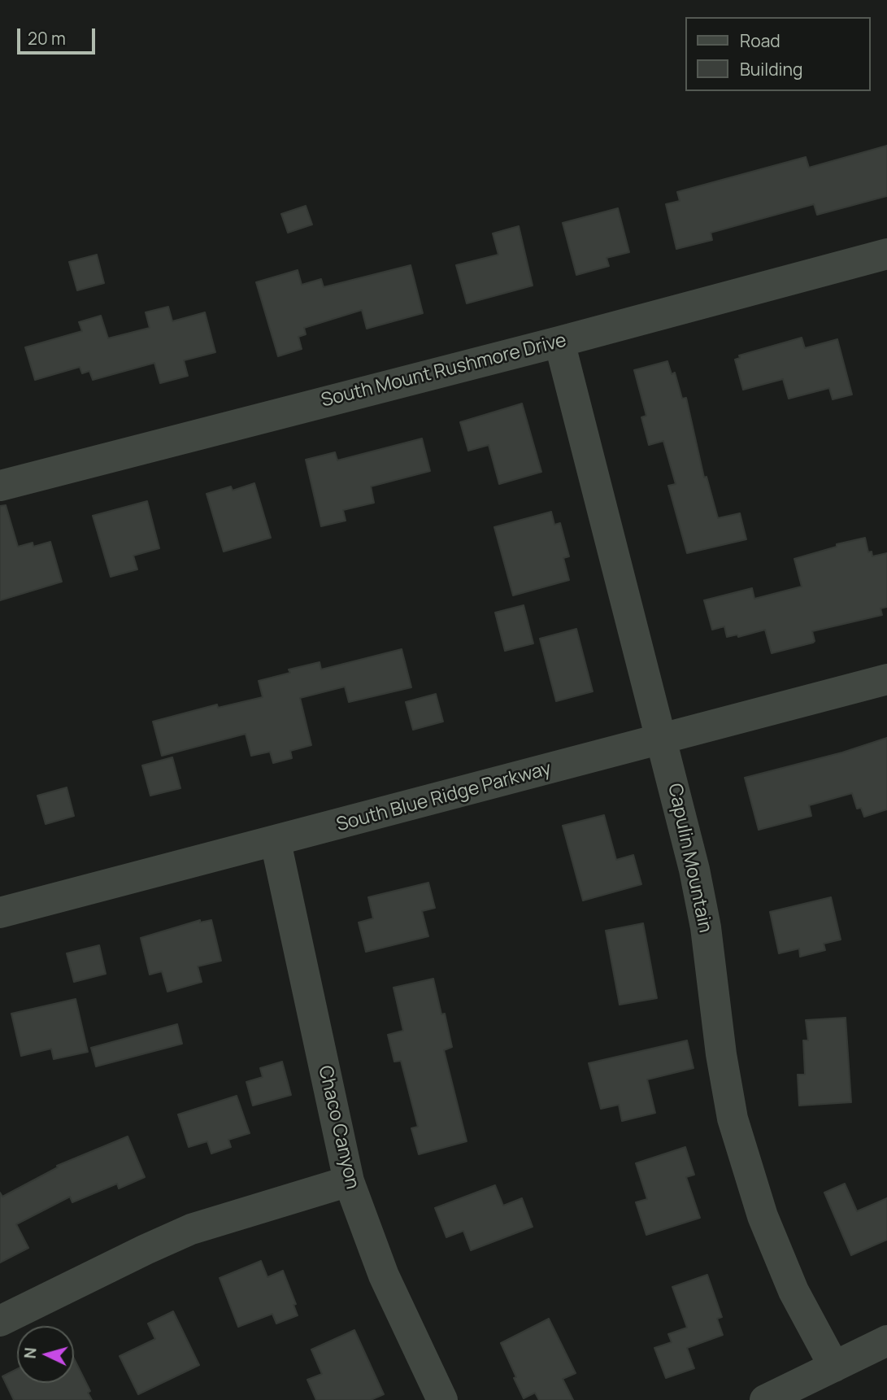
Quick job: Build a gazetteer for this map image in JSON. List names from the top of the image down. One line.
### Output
{"streets":{"street":["South Mount Rushmore Drive","South Blue Ridge Parkway","Capulin Mountain","Chaco Canyon"]},"crossings":[["South Mount Rushmore Drive","Capulin Mountain"],["South Blue Ridge Parkway","Capulin Mountain"],["South Blue Ridge Parkway","Chaco Canyon"]],"legend":["Road","Building"],"scale_bar":"20 m","north":"left"}
